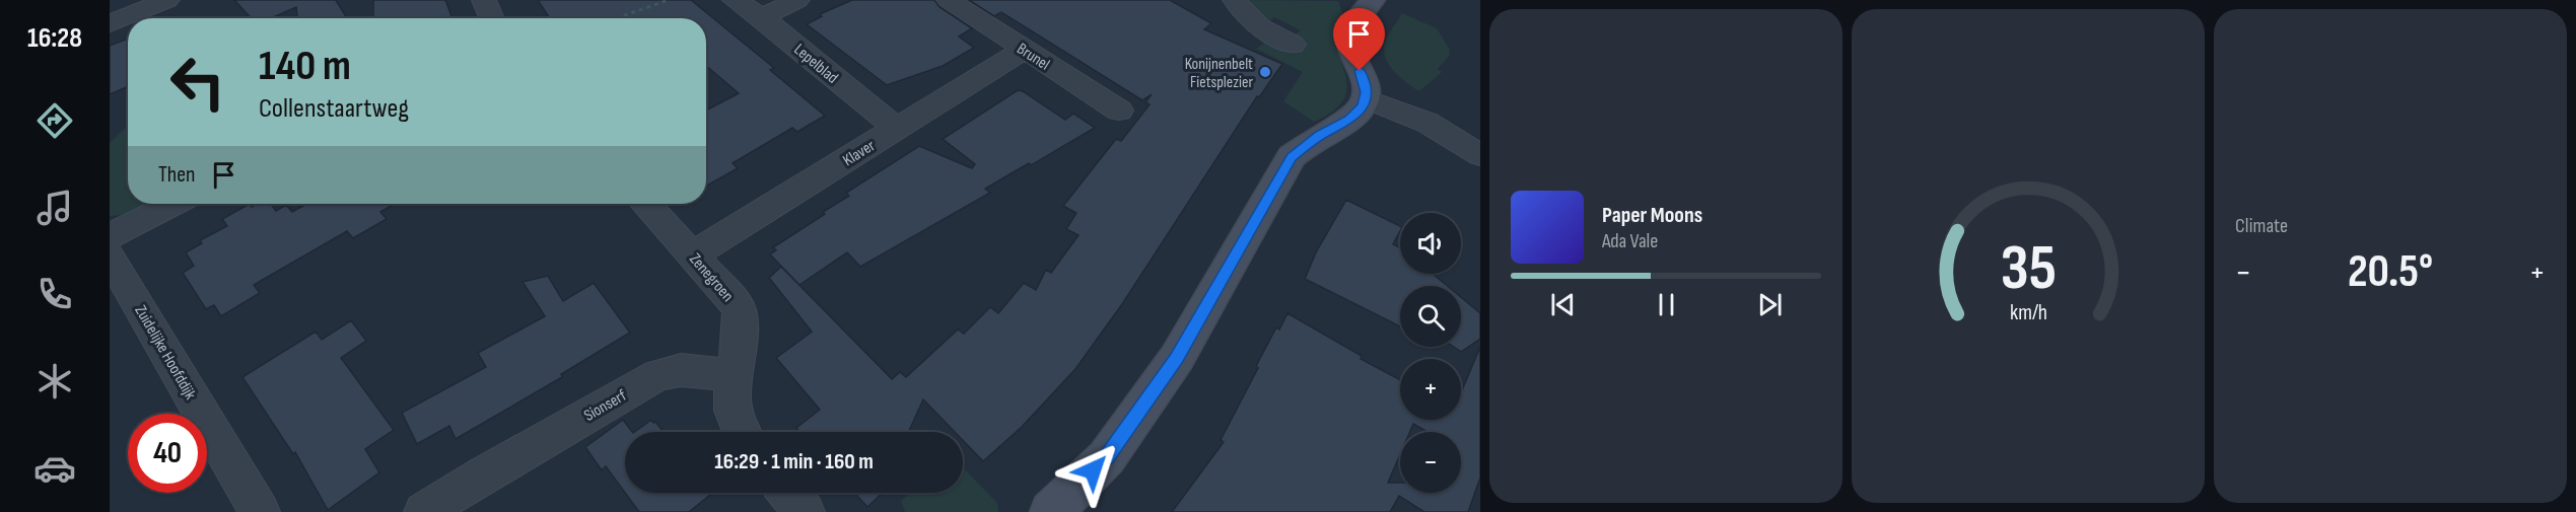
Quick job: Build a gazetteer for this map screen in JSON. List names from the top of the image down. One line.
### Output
{"streets":{"street":["Brunel","Lepelblad","Klaver","Zenegroen","Zuidelijke Hoofddijk","Sionserf"]},"crossings":[["Brunel","Klaver"],["Lepelblad","Klaver"],["Klaver","Zenegroen"],["Zenegroen","Sionserf"]],"places":["Konijnenbelt Fietsplezier"],"page":{"tabs":"16:28","tile":"Climate","turn":["140 m","Collenstaartweg"],"then":"Then","song":["Paper Moons","Ada Vale"],"map_buttons":["+","−"],"heat":["−","20.5°","+"],"limit":"40","trip":"16:29 · 1 min · 160 m","gauge":["35","km/h"]}}
